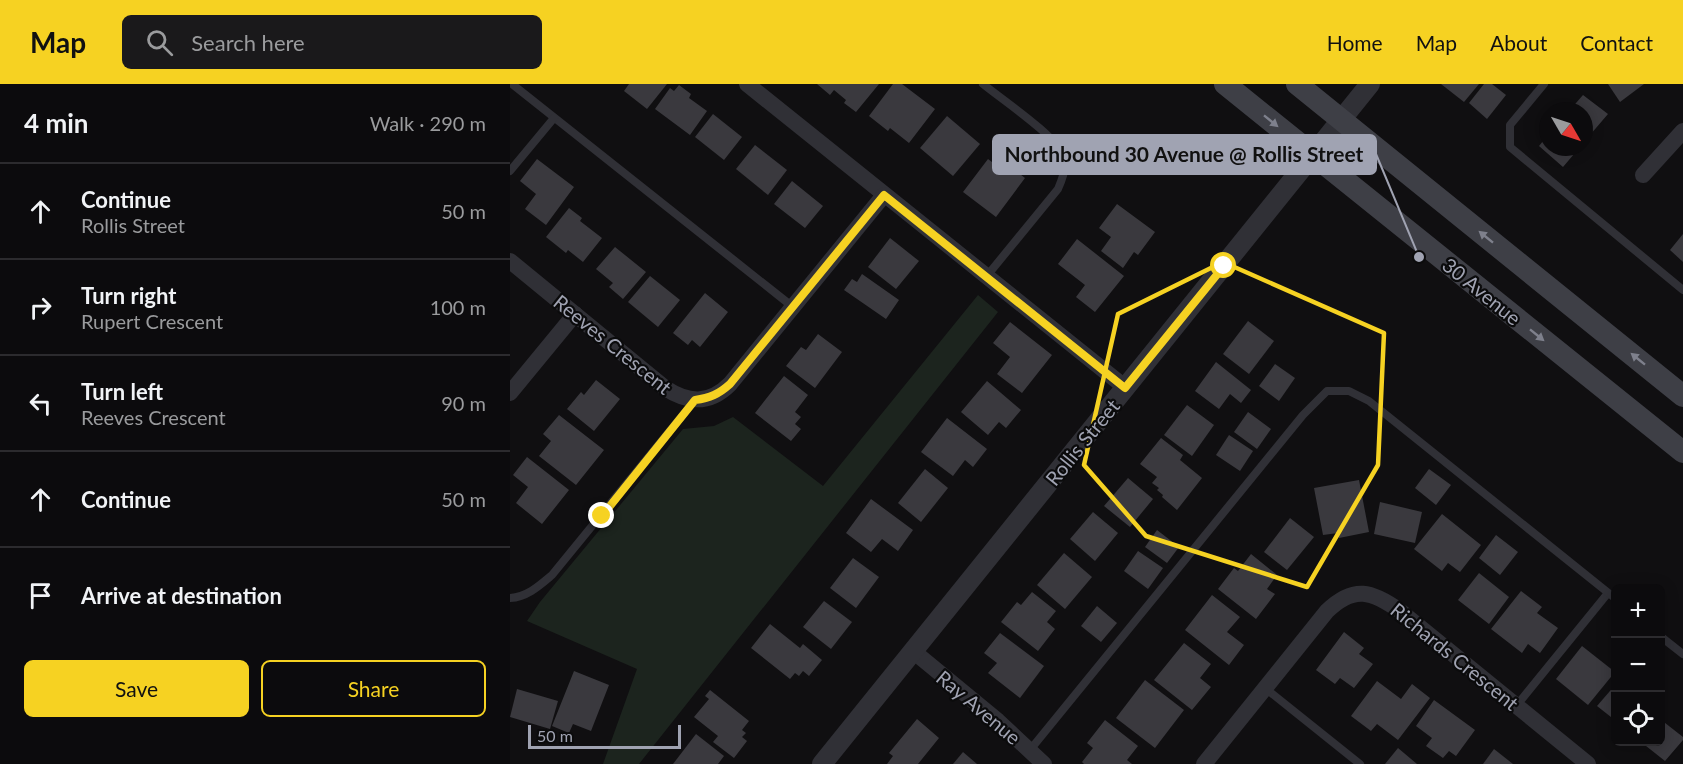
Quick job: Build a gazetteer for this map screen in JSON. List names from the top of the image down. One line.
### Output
{"streets":{"main road":["30 Avenue"],"street":["Reeves Crescent","Rollis Street","Richards Crescent","Ray Avenue"]},"crossings":[["30 Avenue","Rollis Street"],["Rollis Street","Ray Avenue"]],"places":["Northbound 30 Avenue @ Rollis Street"],"scale_bar":"50 m","north":"bottom right","page":{"header":"Map","search":"Search here","nav":["Home","Map","About","Contact"],"heading":["4 min","Walk · 290 m"],"list":[["Continue","Rollis Street","50 m"],["Turn right","Rupert Crescent","100 m"],["Turn left","Reeves Crescent","90 m"],["Continue","50 m"],"Arrive at destination"],"map_buttons":["+","−"],"buttons":["Save","Share"],"scale":"50 m"}}
